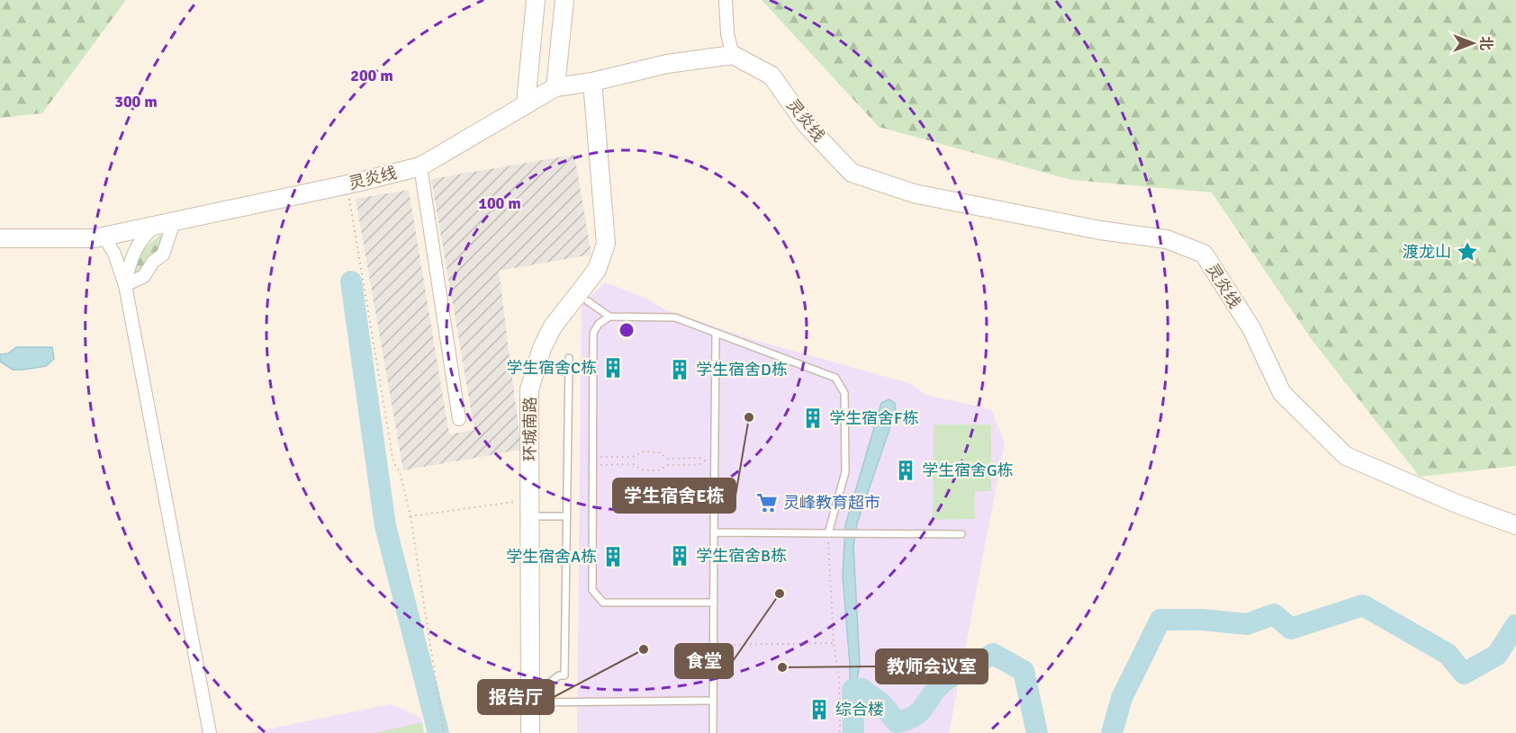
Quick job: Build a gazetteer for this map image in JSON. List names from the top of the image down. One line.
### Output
{"streets":{"main road":["灵炎线","环城南路"]},"crossings":[["灵炎线","环城南路"]],"places":{"place":["渡龙山"],"building":["学生宿舍C栋","学生宿舍D栋","学生宿舍F栋","学生宿舍G栋","学生宿舍B栋","学生宿舍A栋","综合楼"],"other":["学生宿舍E栋","食堂","报告厅","教师会议室"],"supermarket":["灵峰教育超市"]},"north":"right","rings":["200 m","300 m","100 m"]}
